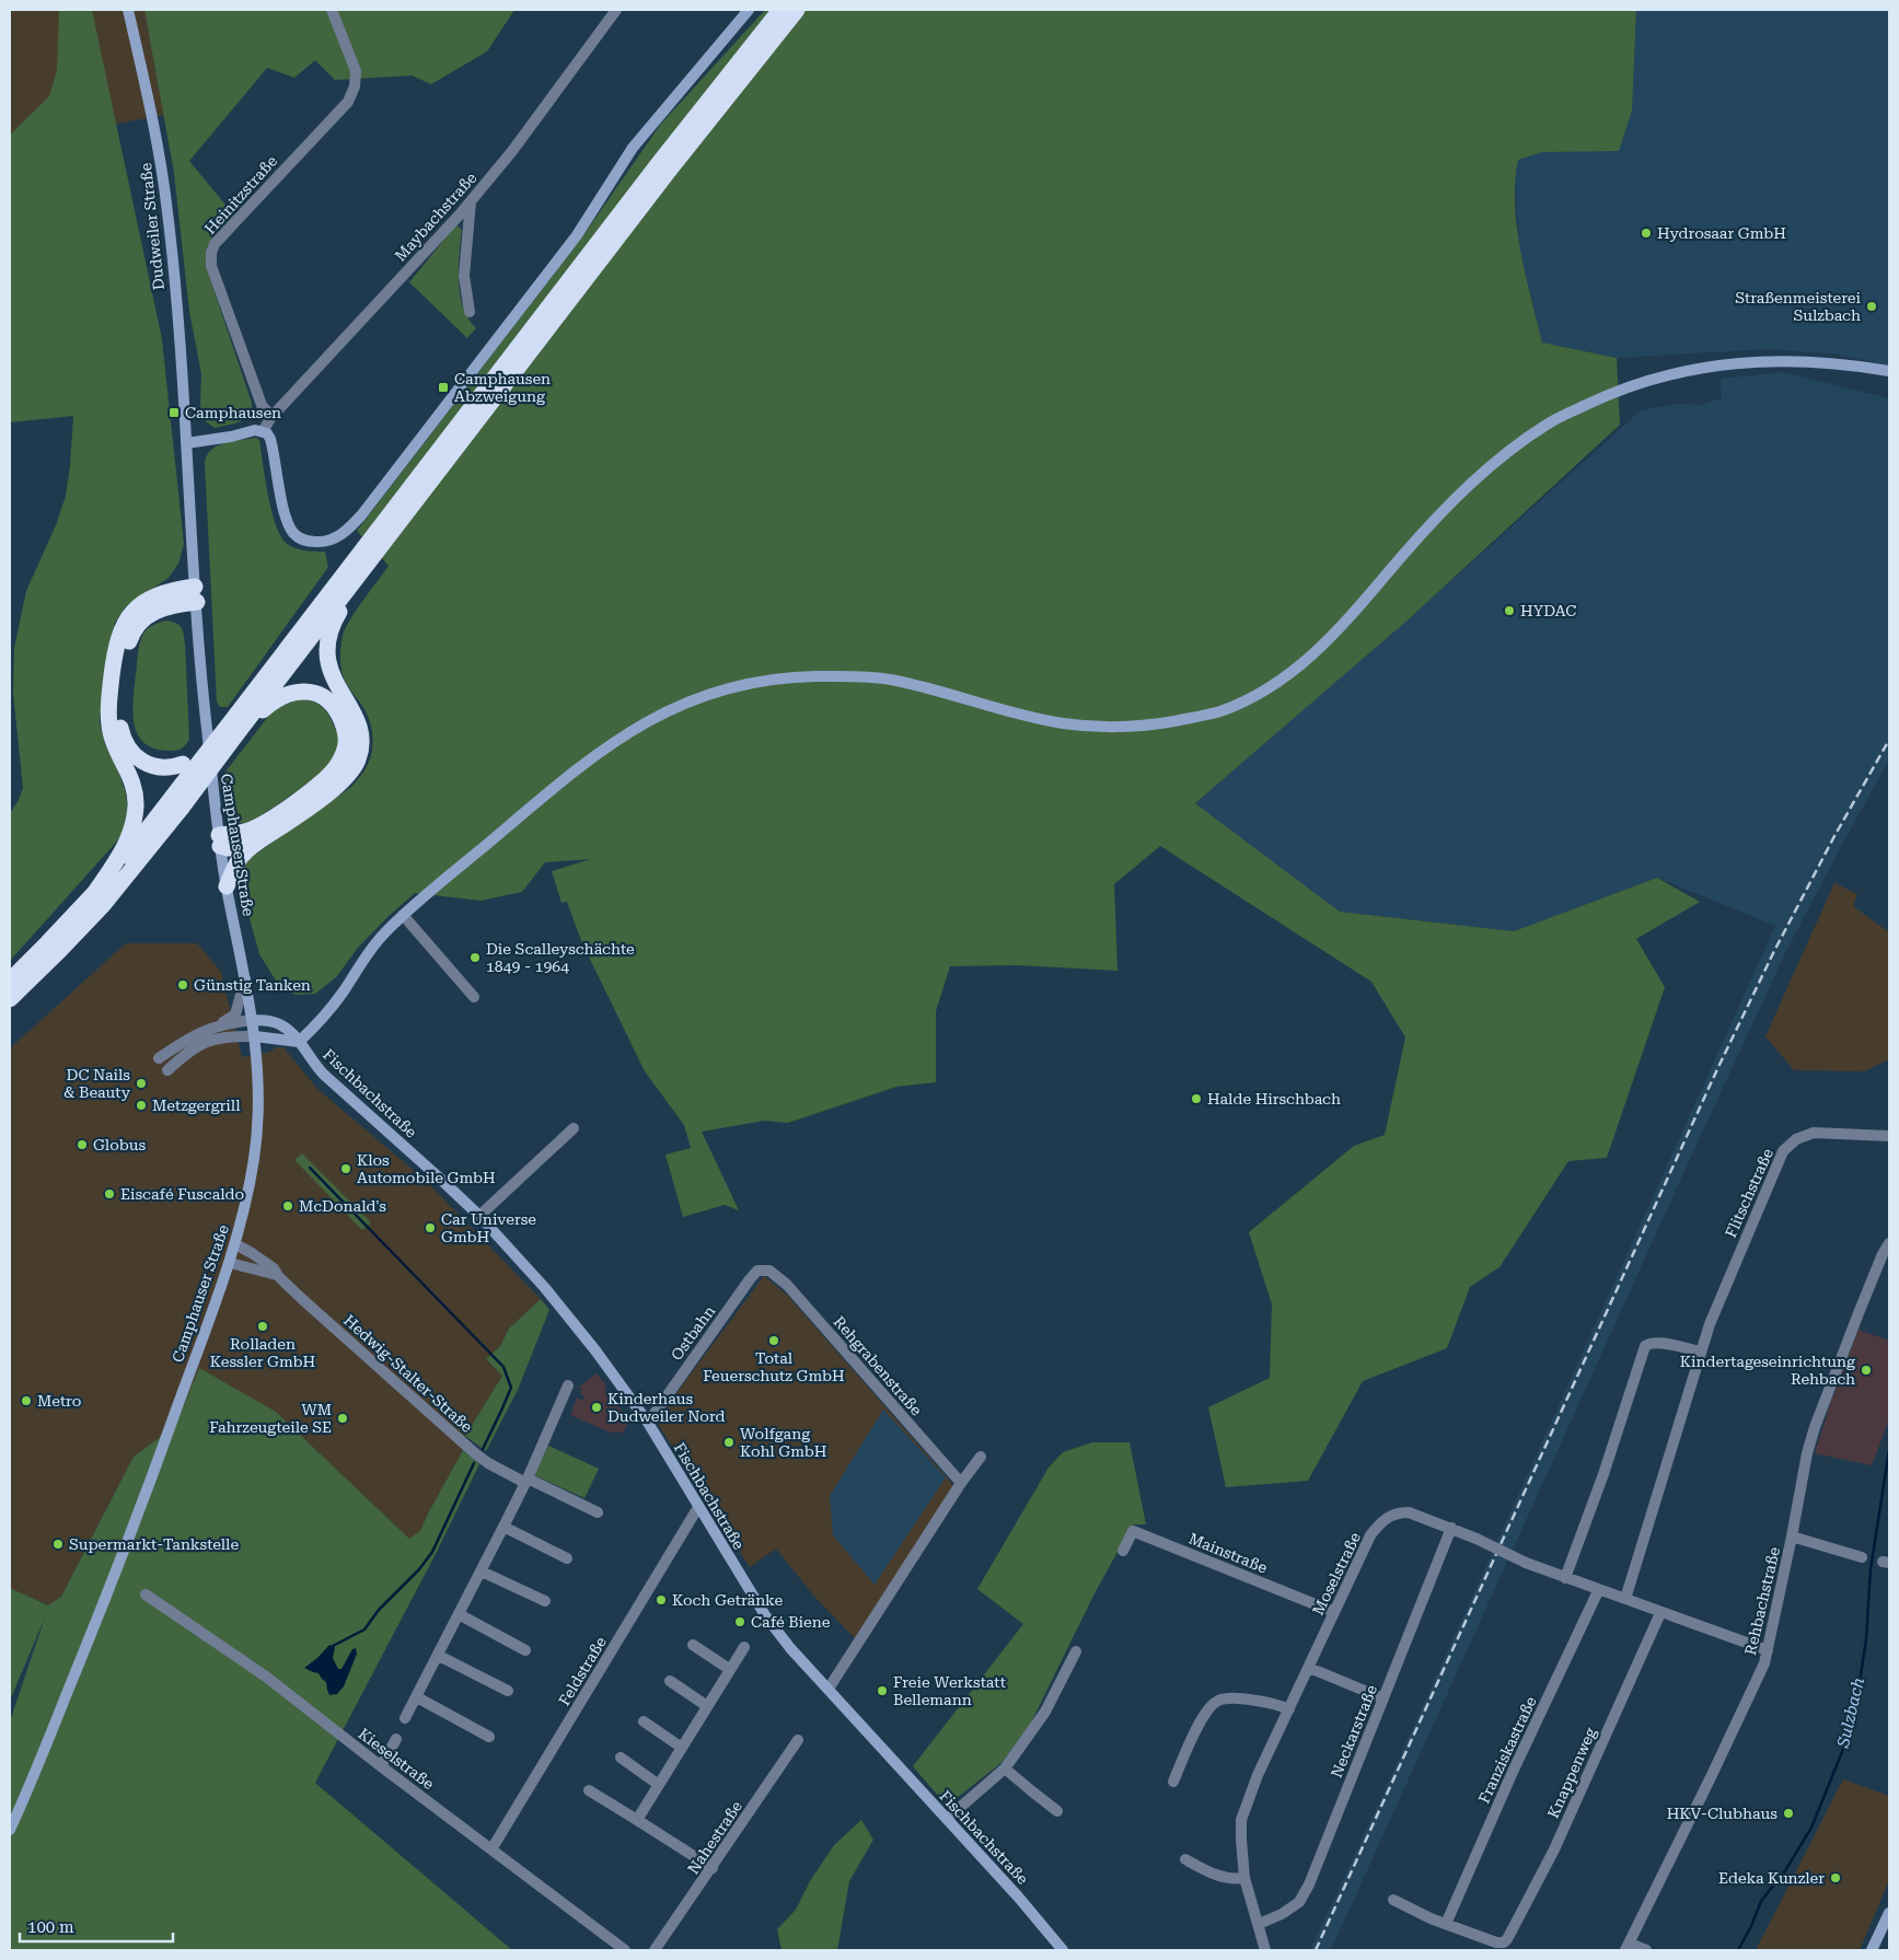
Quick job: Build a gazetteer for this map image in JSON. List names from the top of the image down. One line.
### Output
{"streets":{"street":["Heinitzstraße","Maybachstraße","Dudweiler Straße","Camphauser Straße","Fischbachstraße","Flitschstraße","Ostbahn","Rehgrabenstraße","Hedwig-Stalter-Straße","Mainstraße","Moselstraße","Rehbachstraße","Feldstraße","Neckarstraße","Franziskastraße","Kieselstraße","Knappenweg","Nahestraße"]},"crossings":[["Heinitzstraße","Maybachstraße"],["Dudweiler Straße","Camphauser Straße"],["Camphauser Straße","Fischbachstraße"],["Camphauser Straße","Hedwig-Stalter-Straße"],["Fischbachstraße","Ostbahn"],["Fischbachstraße","Feldstraße"],["Ostbahn","Rehgrabenstraße"],["Mainstraße","Moselstraße"],["Moselstraße","Neckarstraße"],["Feldstraße","Kieselstraße"],["Franziskastraße","Knappenweg"]],"water":["Sulzbach"],"places":{"other":["Hydrosaar GmbH","Straßenmeisterei Sulzbach","HYDAC","Die Scalleyschächte 1849 - 1964","Günstig Tanken","DC Nails & Beauty","Halde Hirschbach","Metzgergrill","Globus","Klos Automobile GmbH","Eiscafé Fuscaldo","McDonald's","Car Universe GmbH","Rolladen Kessler GmbH","Total Feuerschutz GmbH","Kindertageseinrichtung Rehbach","Metro","Kinderhaus Dudweiler Nord","WM Fahrzeugteile SE","Wolfgang Kohl GmbH","Supermarkt-Tankstelle","Koch Getränke","Café Biene","Freie Werkstatt Bellemann","HKV-Clubhaus","Edeka Kunzler"],"transit":["Camphausen Abzweigung","Camphausen"]},"scale_bar":"100 m"}
